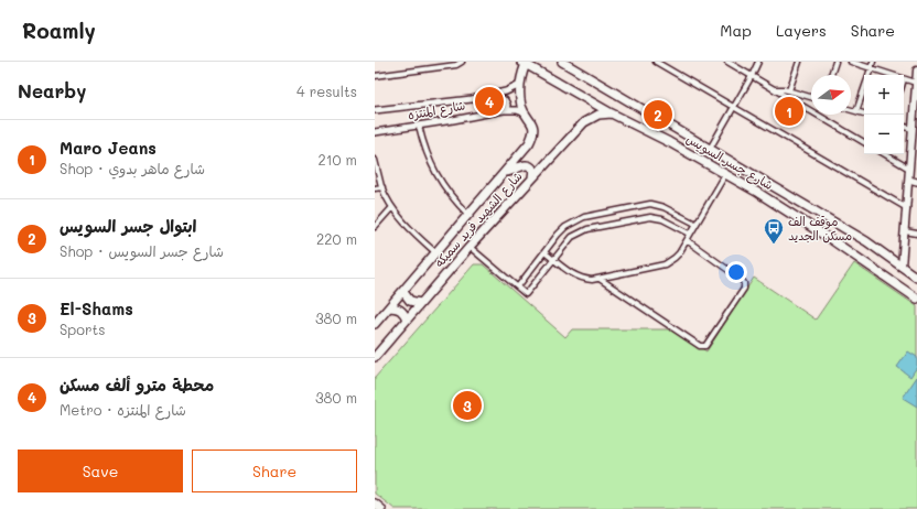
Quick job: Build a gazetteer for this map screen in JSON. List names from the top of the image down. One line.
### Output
{"streets":{"main road":["شارع جسر السويس","شارع الشهيد فريد سميكه"],"street":["شارع المنتزه"]},"crossings":[["شارع المنتزه","شارع الشهيد فريد سميكه"],["شارع جسر السويس","شارع الشهيد فريد سميكه"]],"places":{"bus stop":["موقف الف مسكن الجديد"]},"north":"right","page":{"header":"Roamly","nav":["Map","Layers","Share"],"heading":["Nearby","4 results"],"map_buttons":["+","−"],"pins":["4","1","2","3"],"list":[{"mark":"1","name":"Maro Jeans","note":"Shop · شارع ماهر بدوي","value":"210 m"},{"mark":"2","name":"ابتوال جسر السويس","note":"Shop · شارع جسر السويس","value":"220 m"},{"mark":"3","name":"El-Shams","note":"Sports","value":"380 m"},{"mark":"4","name":"محطة مترو ألف مسكن","note":"Metro · شارع المنتزه","value":"380 m"}],"buttons":["Save","Share"]}}
